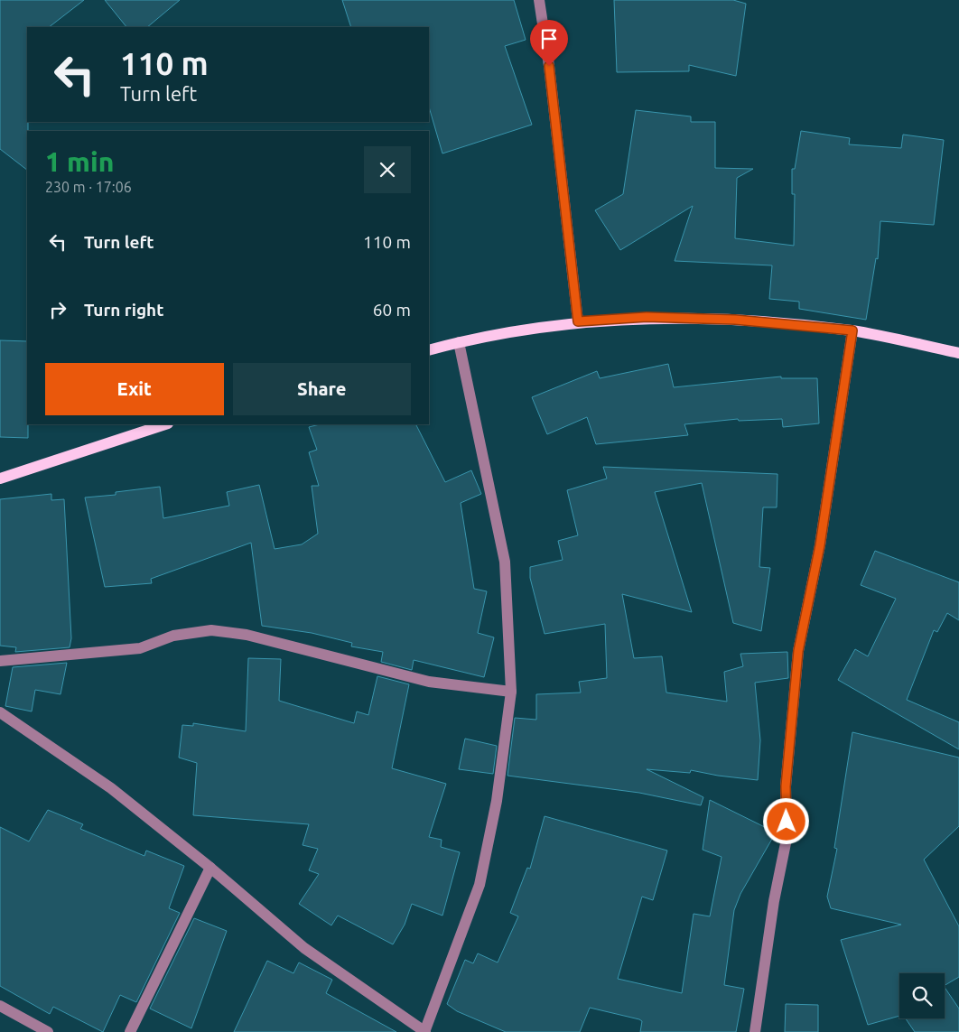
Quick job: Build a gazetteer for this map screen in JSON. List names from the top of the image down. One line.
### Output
{"page":{"turn":["110 m","Turn left"],"heading":["1 min","230 m · 17:06"],"list":[{"name":"Turn left","value":"110 m"},{"name":"Turn right","value":"60 m"}],"buttons":["Exit","Share"]}}
